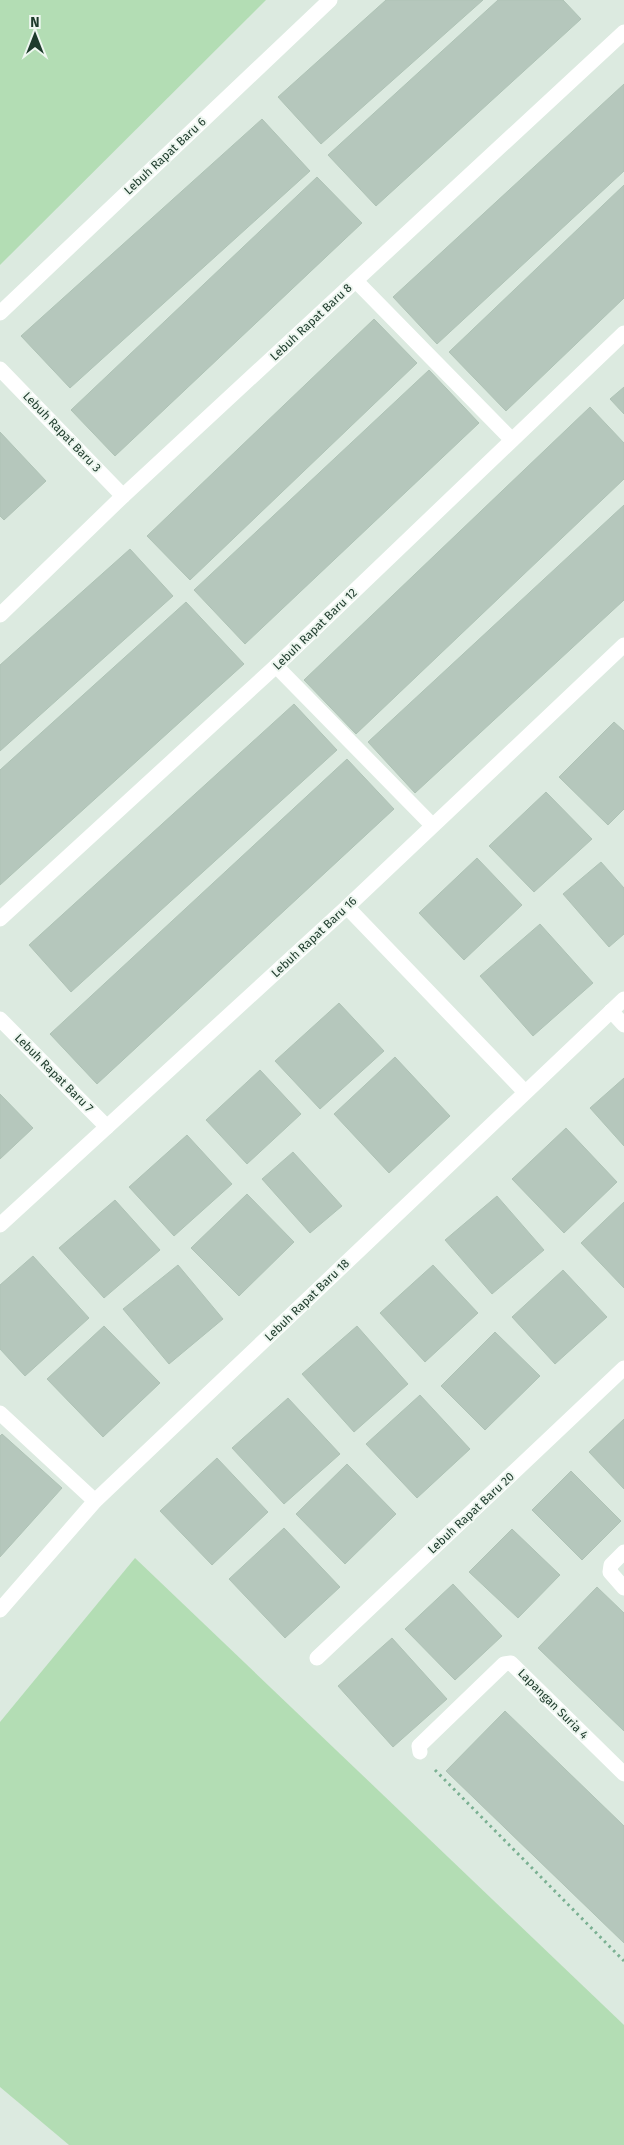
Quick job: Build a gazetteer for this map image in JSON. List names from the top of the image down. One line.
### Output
{"streets":{"street":["Lebuh Rapat Baru 6","Lebuh Rapat Baru 8","Lebuh Rapat Baru 3","Lebuh Rapat Baru 12","Lebuh Rapat Baru 16","Lebuh Rapat Baru 7","Lebuh Rapat Baru 18","Lebuh Rapat Baru 20","Lapangan Suria 4"]},"crossings":[["Lebuh Rapat Baru 8","Lebuh Rapat Baru 3"],["Lebuh Rapat Baru 16","Lebuh Rapat Baru 7"]],"north":"top"}
